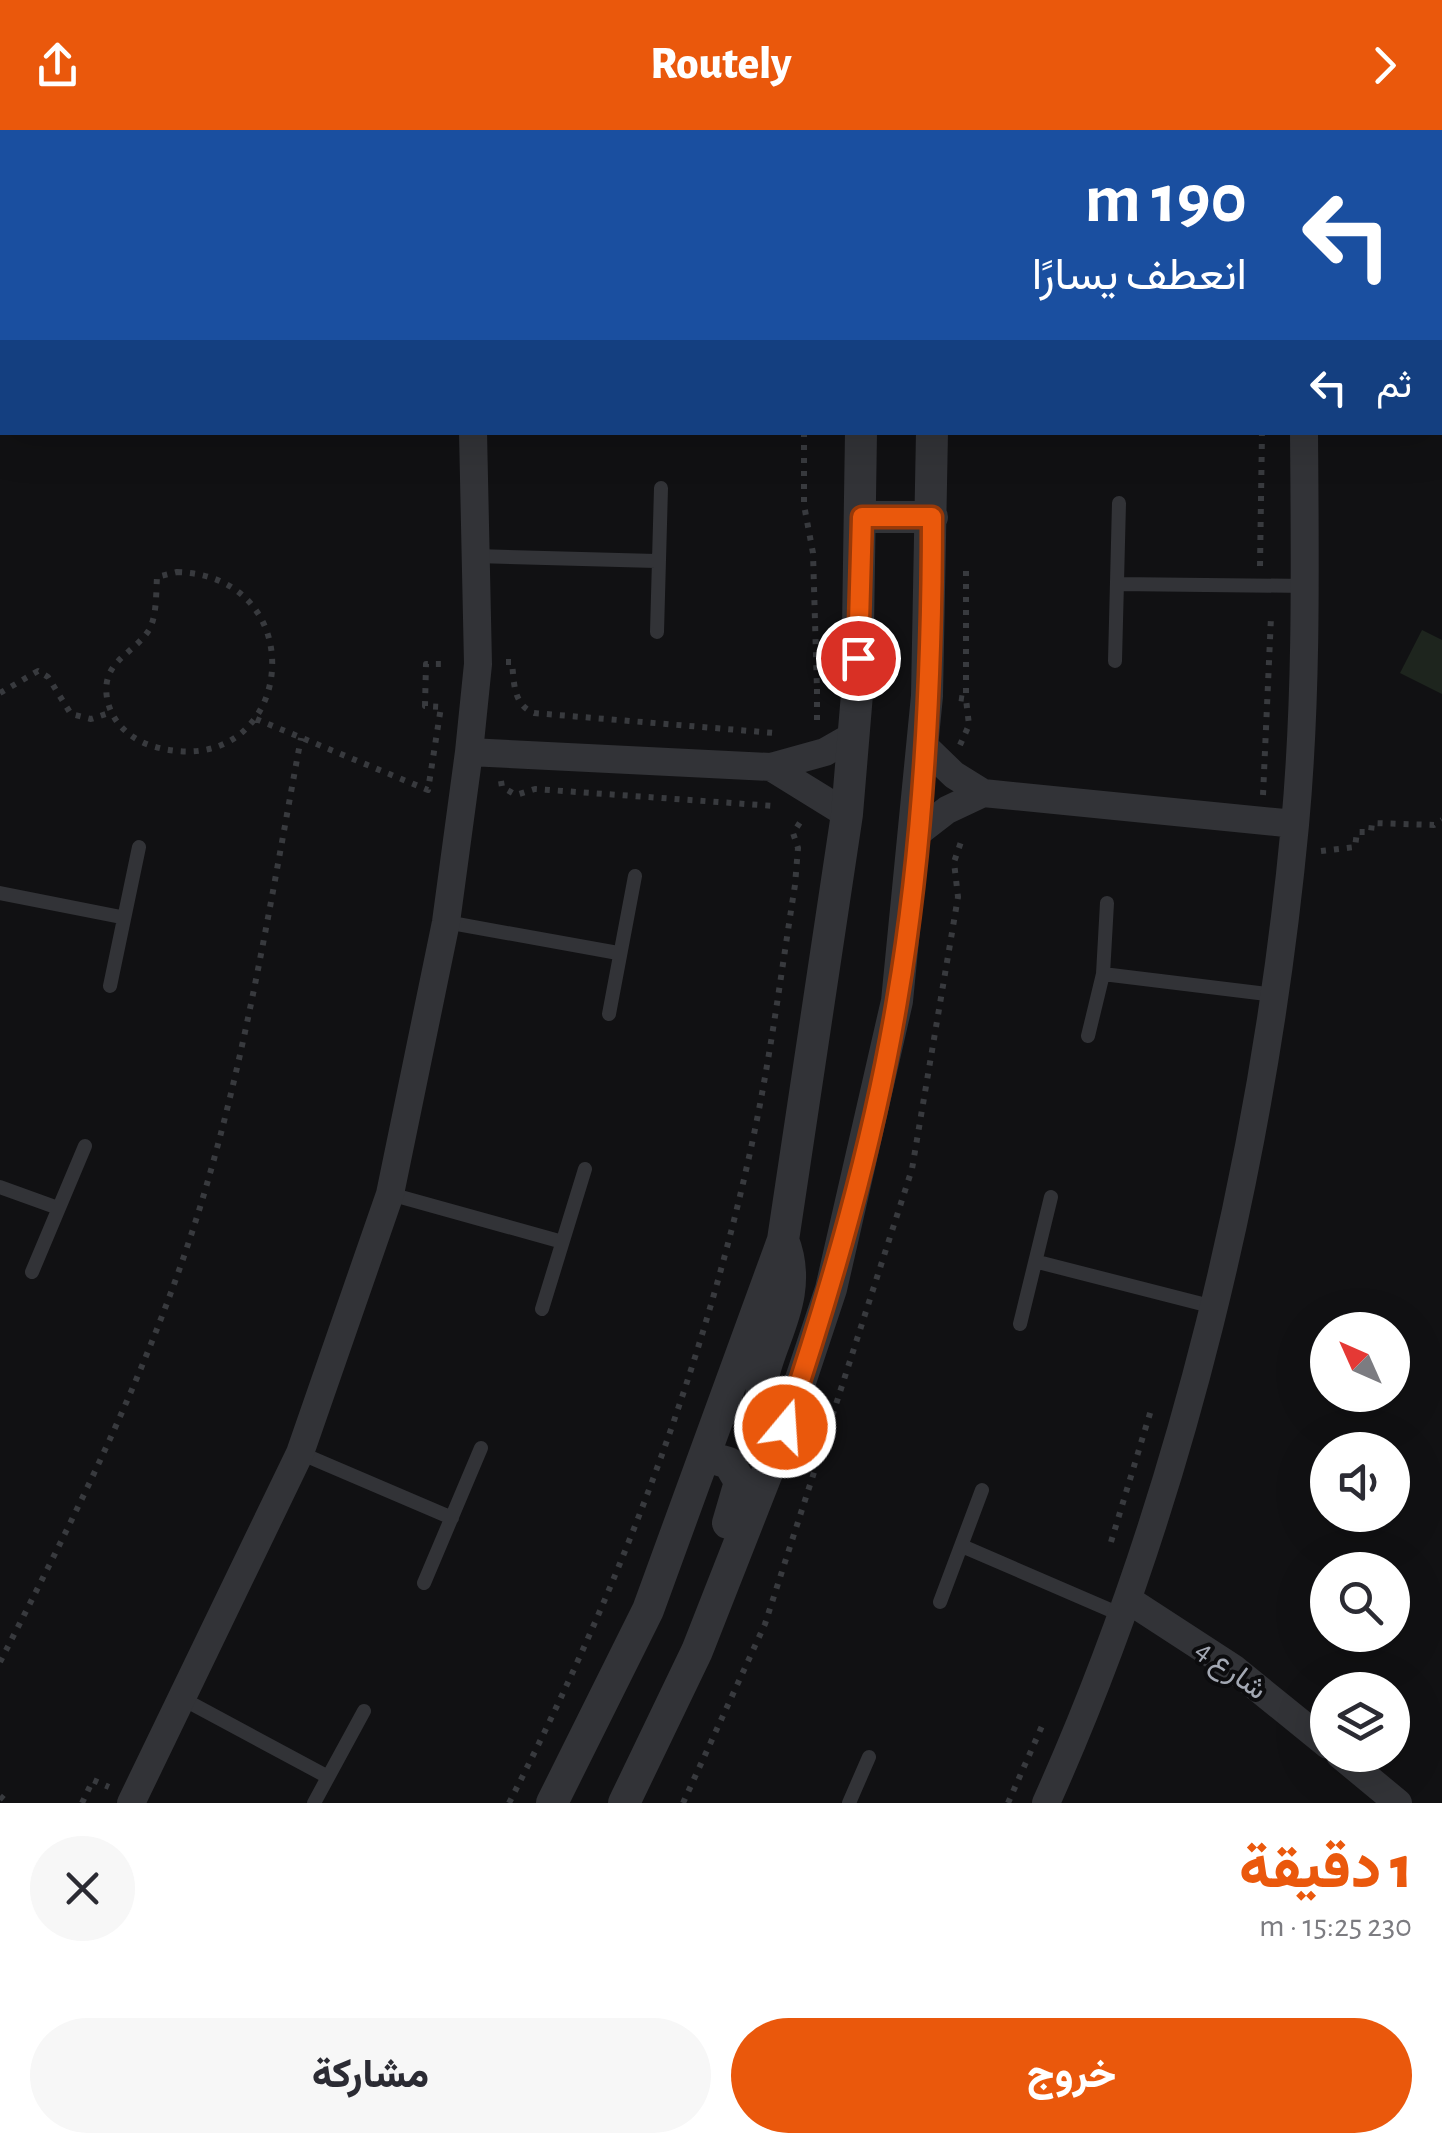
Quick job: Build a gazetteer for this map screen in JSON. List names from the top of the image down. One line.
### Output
{"streets":{"street":["شارع 4"]},"north":"top left","page":{"header":"Routely","turn":["190 m","انعطف يسارًا"],"then":"ثم","heading":["1 دقيقة","230 m · 15:25"],"buttons":["خروج","مشاركة"]}}
